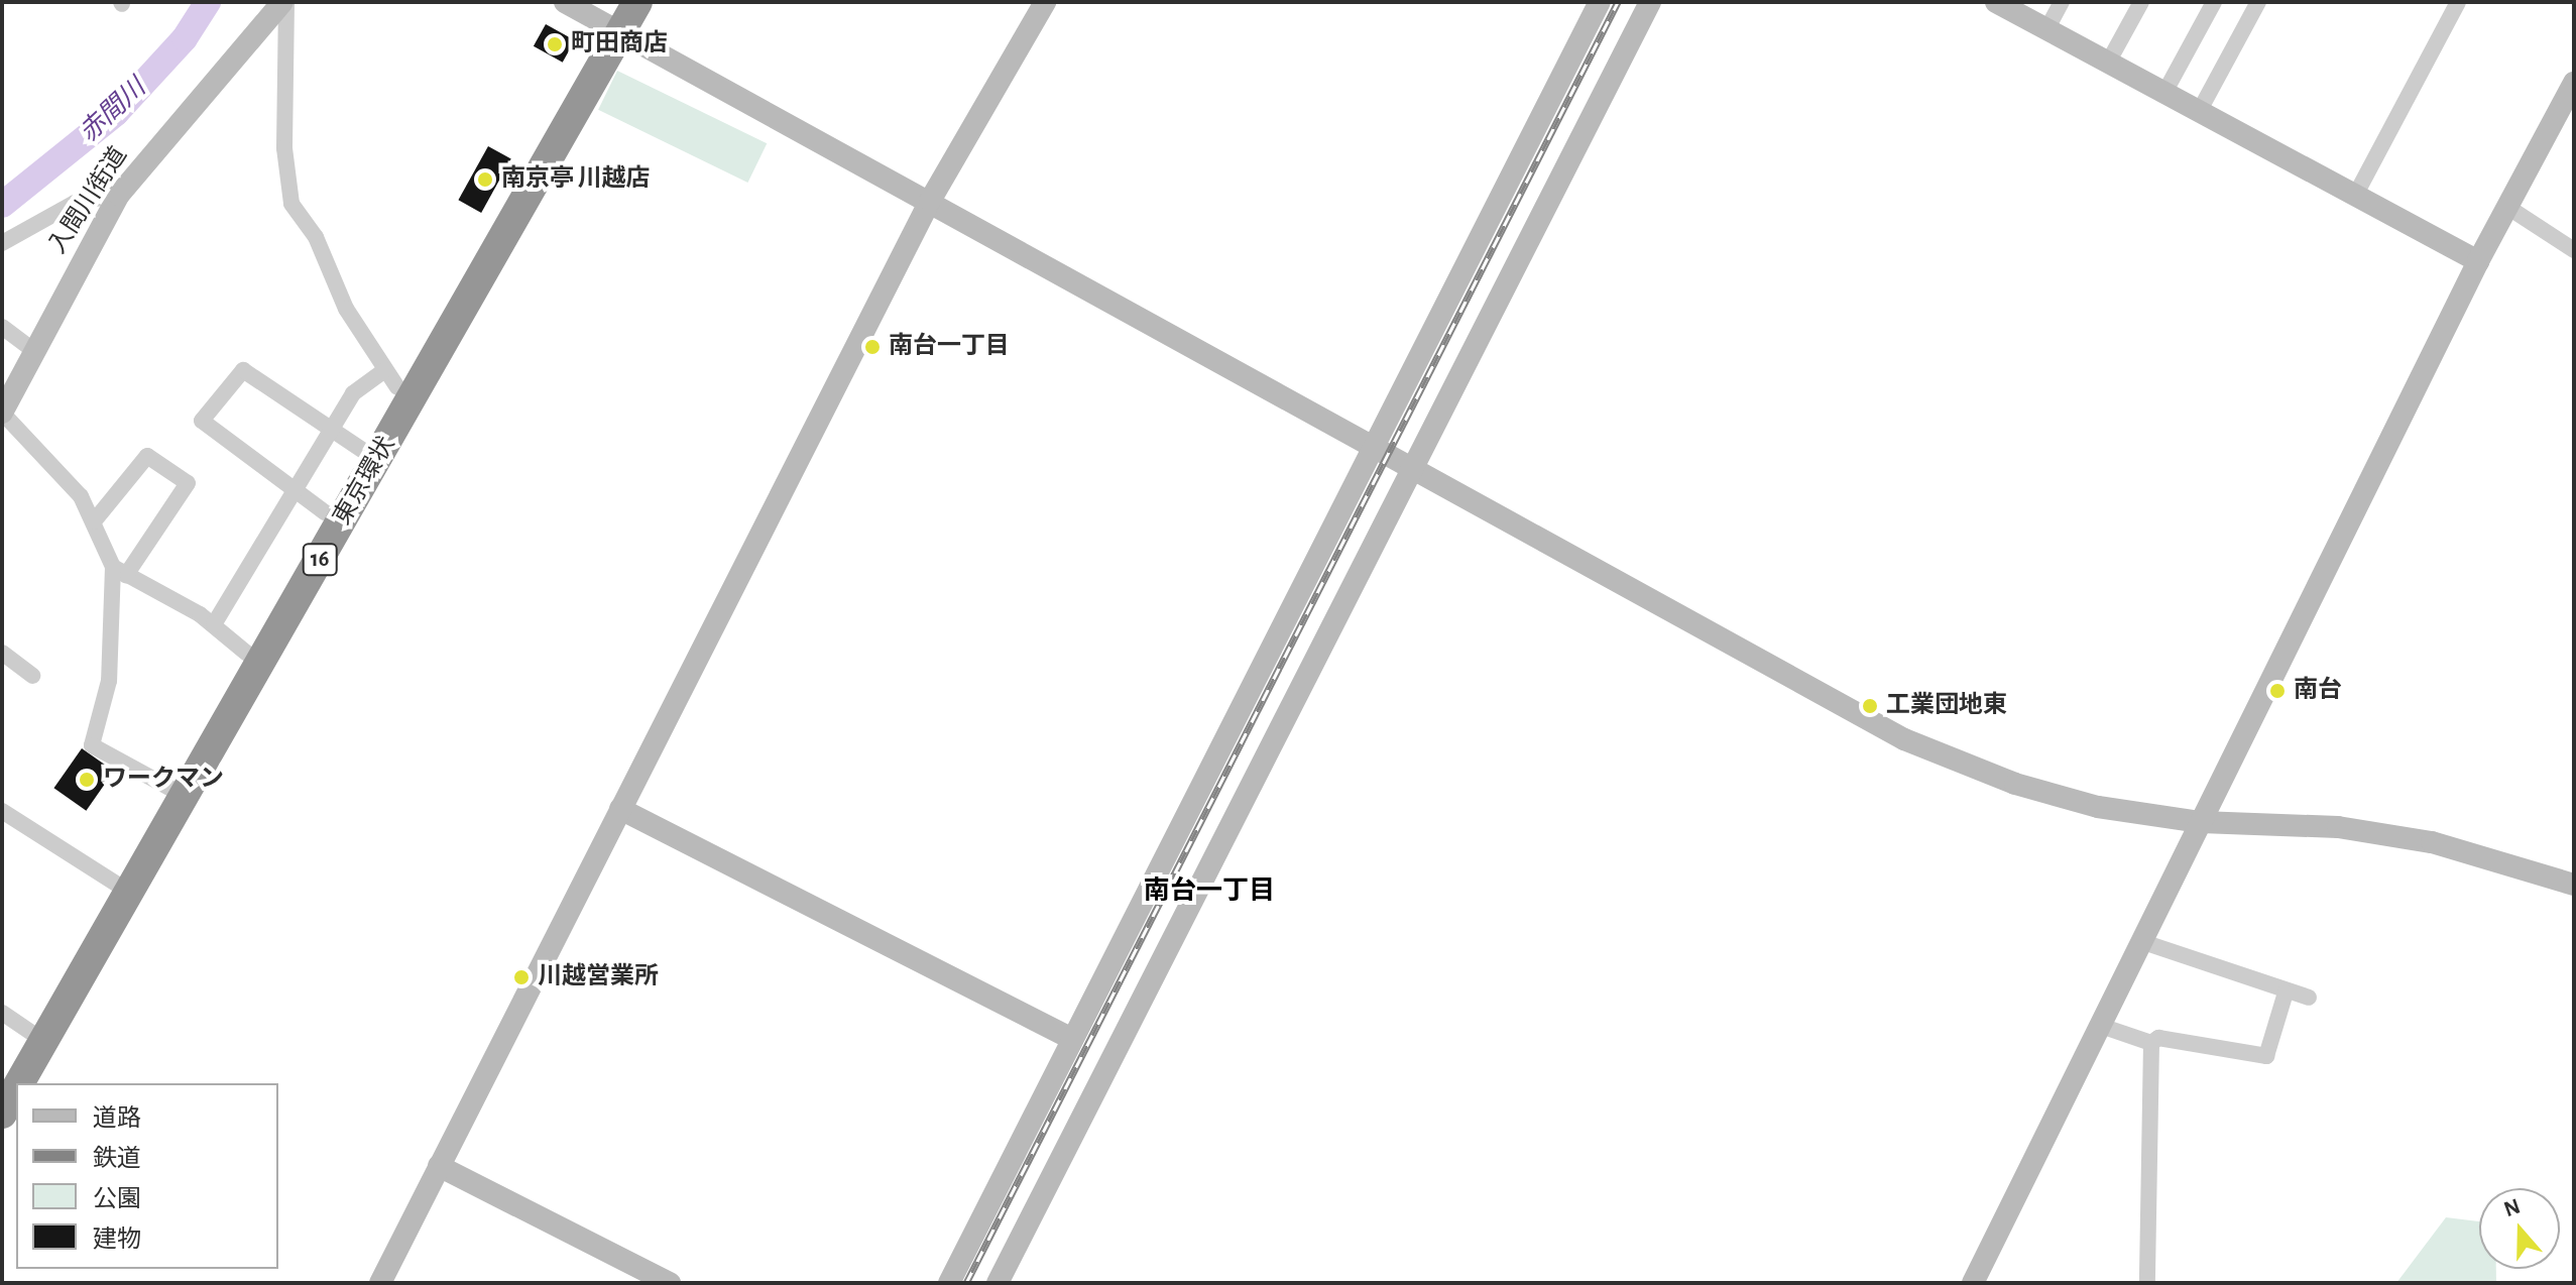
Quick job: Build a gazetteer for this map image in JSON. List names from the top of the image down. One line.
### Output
{"streets":{"highway":["東京環状","16"],"street":["入間川街道"]},"districts":["南台一丁目"],"water":["赤間川"],"places":["町田商店","南京亭 川越店","南台一丁目","南台","工業団地東","ワークマン","川越営業所"],"legend":["道路","鉄道","公園","建物"],"north":"top"}
